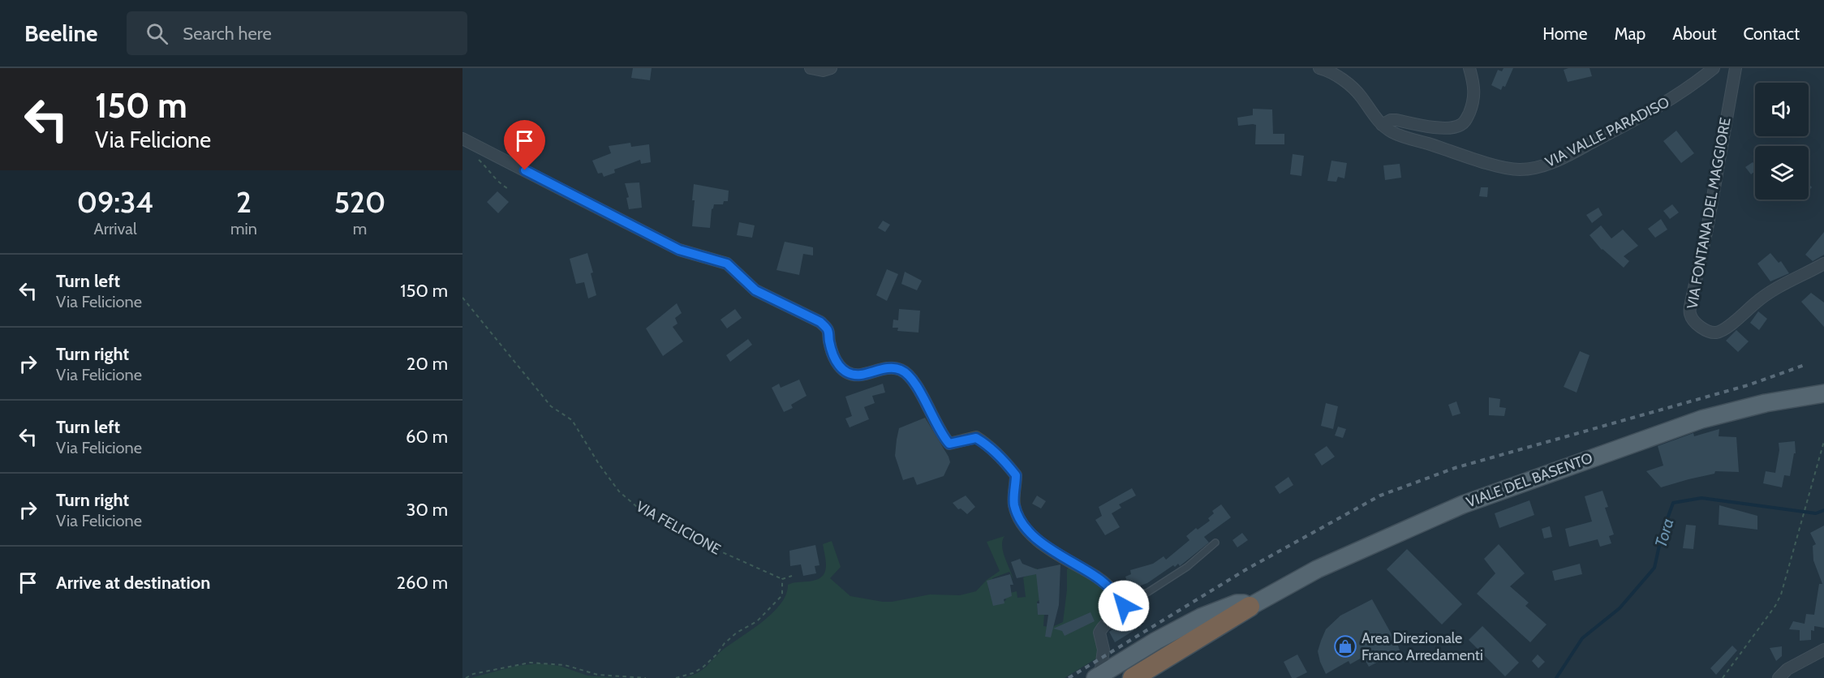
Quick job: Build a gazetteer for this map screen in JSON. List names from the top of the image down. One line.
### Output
{"streets":{"main road":["VIALE DEL BASENTO"],"street":["VIA VALLE PARADISO","VIA FONTANA DEL MAGGIORE"],"path":["VIA FELICIONE"]},"water":["Tora"],"places":{"shop":["Area Direzionale Franco Arredamenti"]},"page":{"header":"Beeline","search":"Search here","nav":["Home","Map","About","Contact"],"turn":["150 m","Via Felicione"],"eta":["09:34","Arrival","2","min","520","m"],"list":[{"name":"Turn left","note":"Via Felicione","value":"150 m"},{"name":"Turn right","note":"Via Felicione","value":"20 m"},{"name":"Turn left","note":"Via Felicione","value":"60 m"},{"name":"Turn right","note":"Via Felicione","value":"30 m"},{"name":"Arrive at destination","value":"260 m"}]}}
